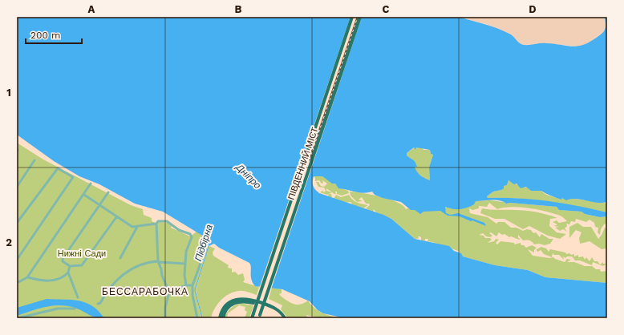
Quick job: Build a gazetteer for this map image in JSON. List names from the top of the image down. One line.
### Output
{"streets":{"highway":["ПІВДЕННИЙ МІСТ"]},"districts":["БЕССАРАБОЧКА"],"water":["Дніпро","Підбірна"],"parks":["Нижні Сади"],"scale_bar":"200 m","grid":{"columns":["A","B","C","D"],"rows":["1","2"]}}
